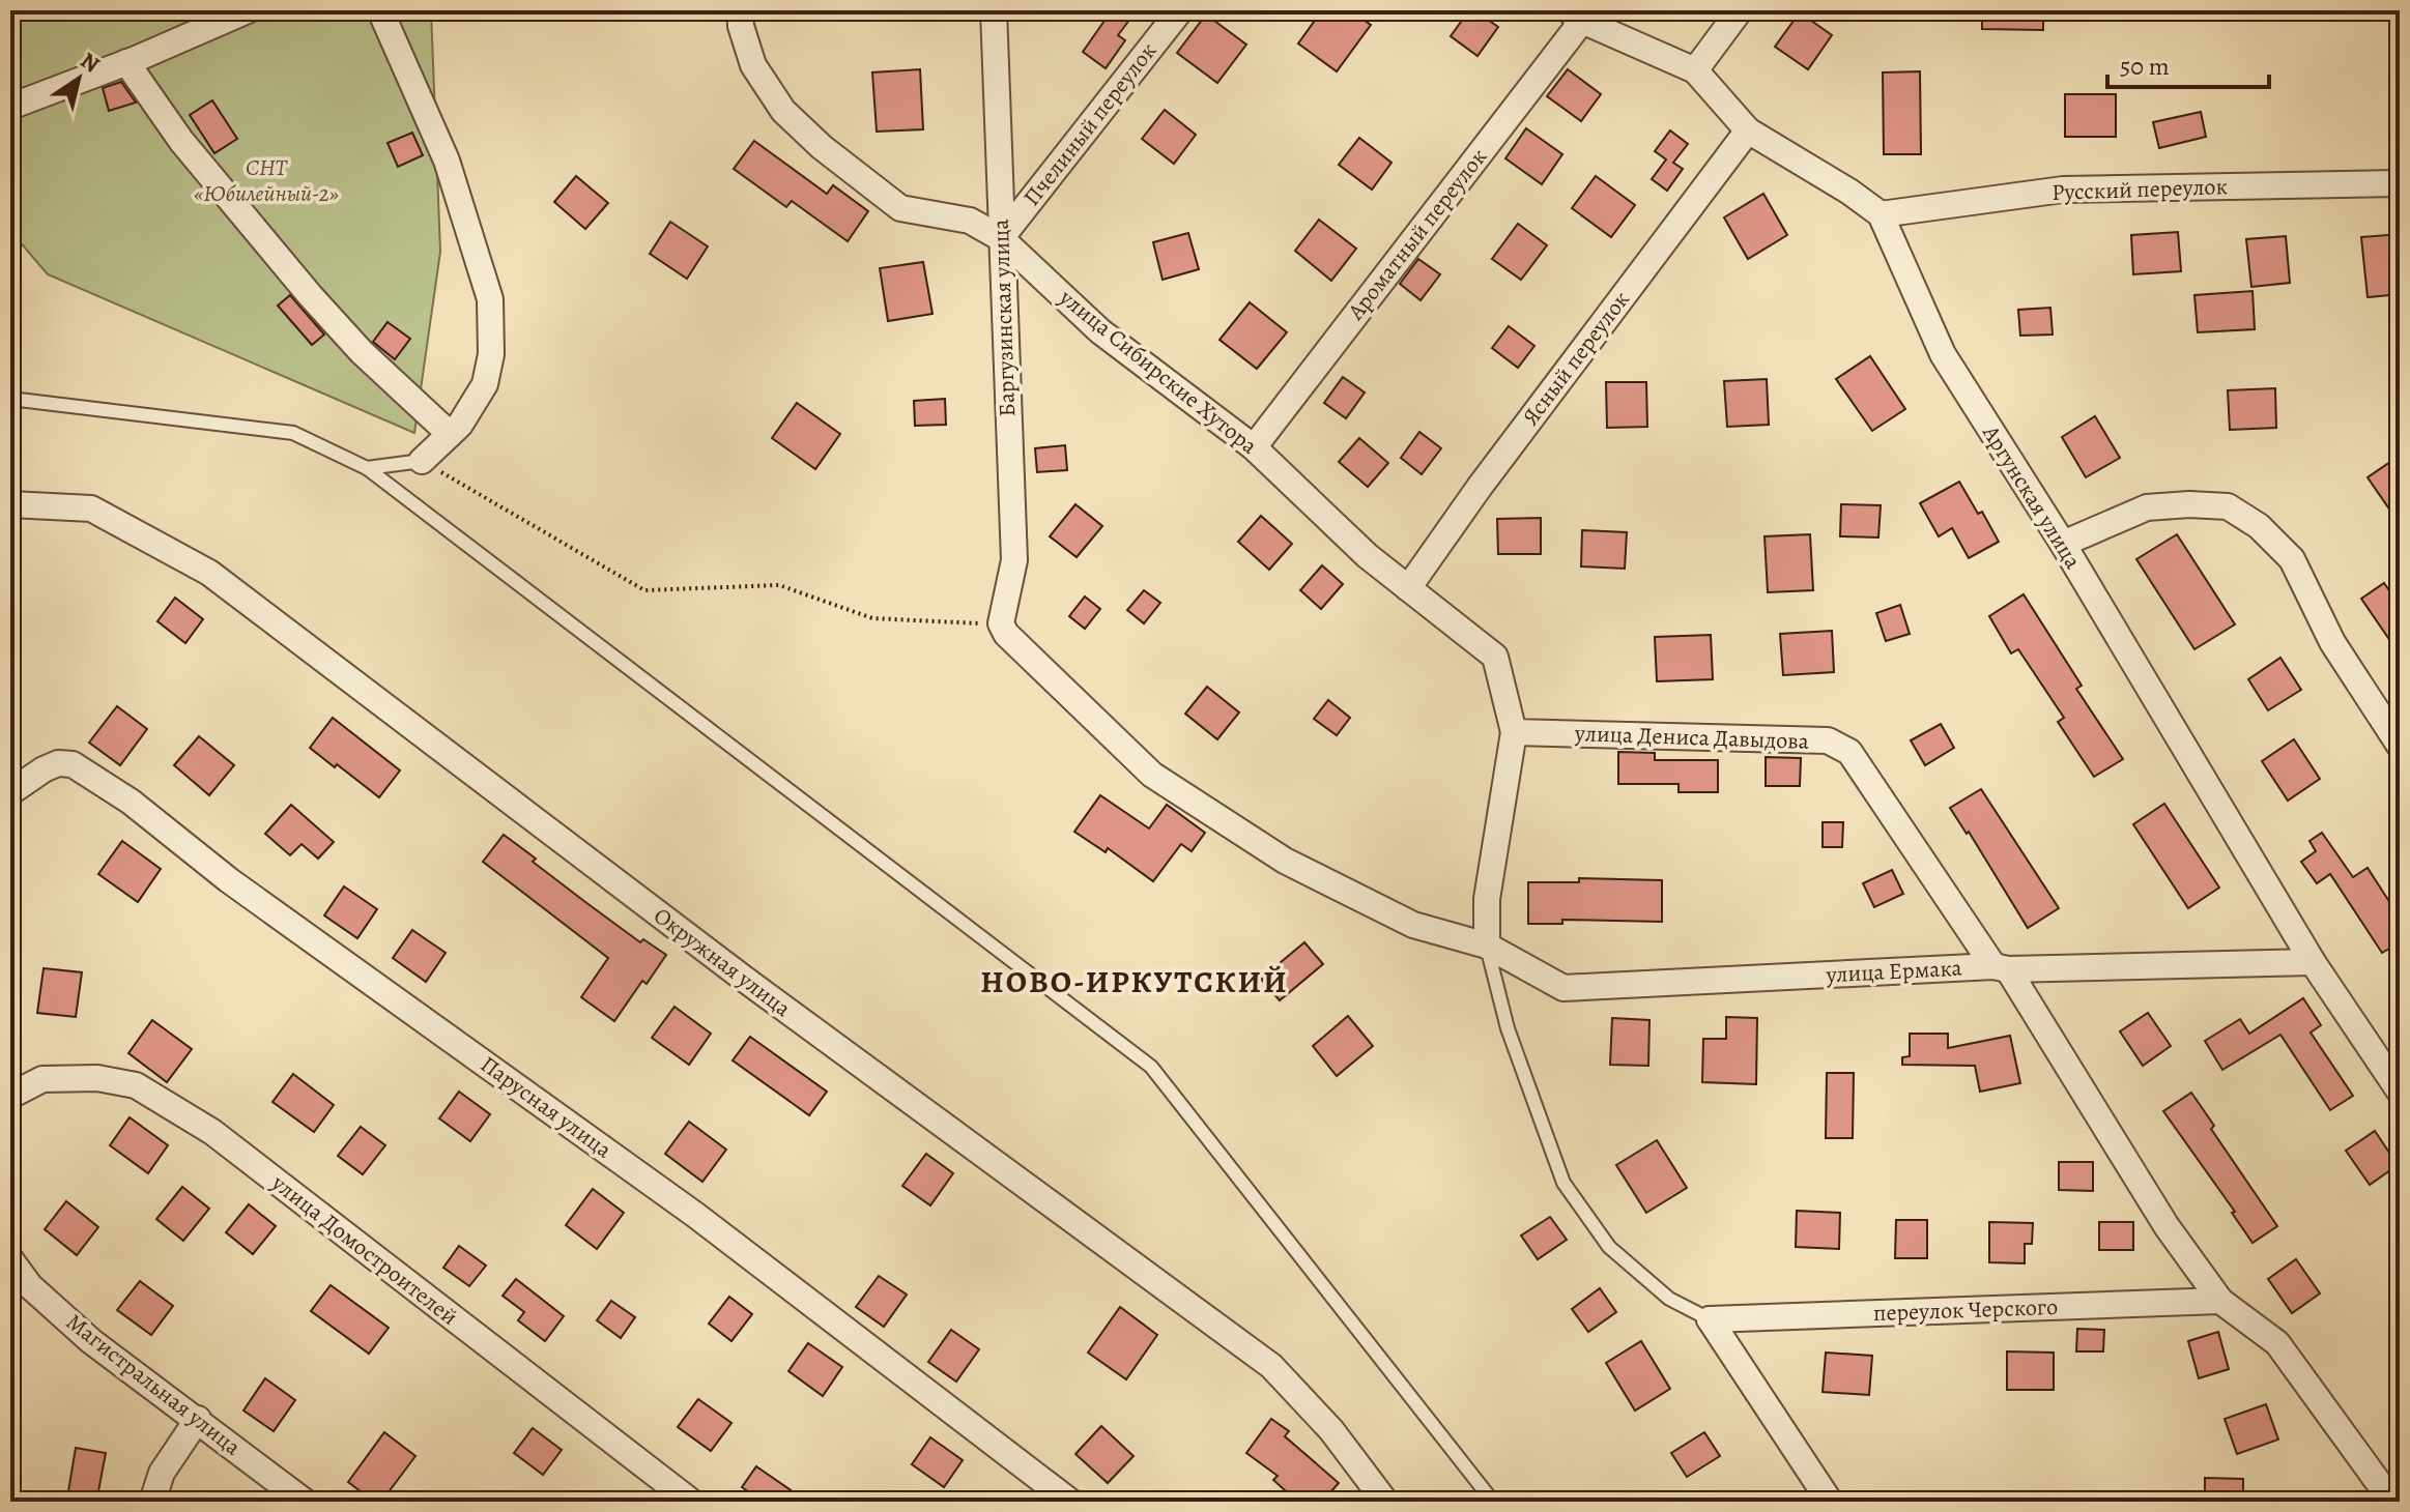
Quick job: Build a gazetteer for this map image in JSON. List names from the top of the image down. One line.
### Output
{"streets":{"street":["Пчелиный переулок","Русский переулок","Ароматный переулок","Баргузинская улица","Ясный переулок","улица Сибирские Хутора","Аргунская улица","улица Дениса Давыдова","Окружная улица","улица Ермака","Парусная улица","улица Домостроителей","переулок Черского","Магистральная улица"]},"crossings":[["Пчелиный переулок","Баргузинская улица"],["Пчелиный переулок","улица Сибирские Хутора"],["Русский переулок","Аргунская улица"],["Ароматный переулок","улица Сибирские Хутора"],["Баргузинская улица","улица Сибирские Хутора"],["Баргузинская улица","улица Ермака"],["Ясный переулок","улица Сибирские Хутора"],["Аргунская улица","улица Ермака"],["улица Дениса Давыдова","улица Ермака"],["улица Дениса Давыдова","переулок Черского"]],"districts":["НОВО-ИРКУТСКИЙ"],"parks":["СНТ «Юбилейный-2»"],"scale_bar":"50 m","north":"top right"}
